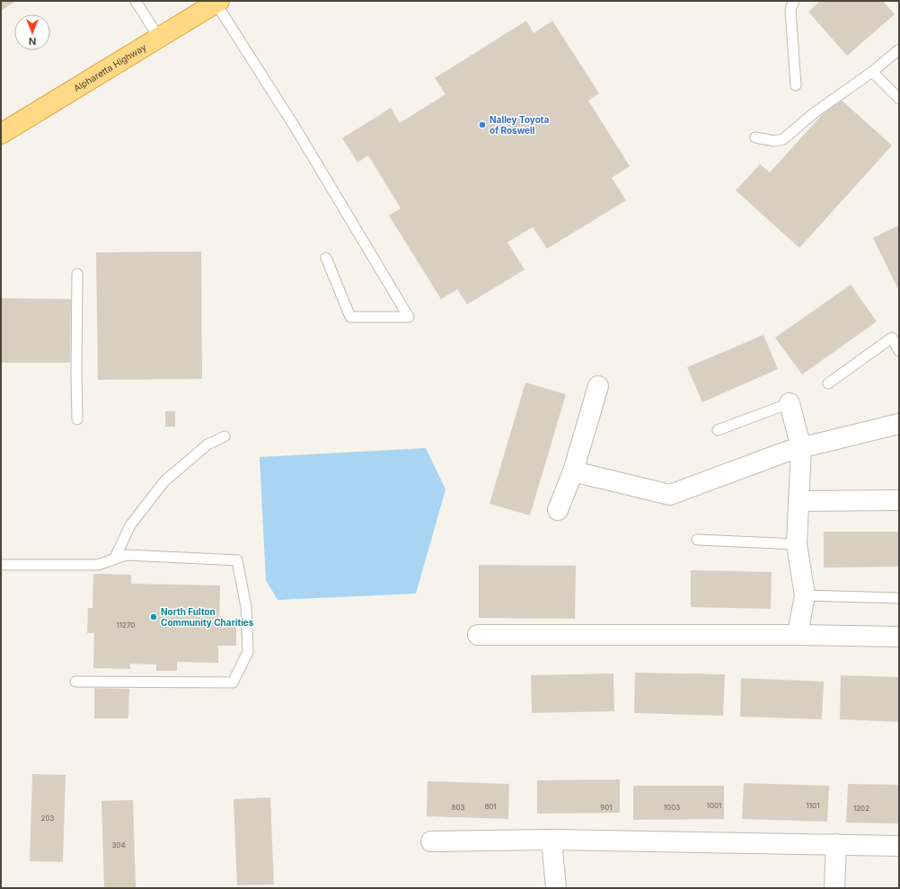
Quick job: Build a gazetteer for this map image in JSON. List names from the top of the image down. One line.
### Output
{"streets":{"highway":["Alpharetta Highway"]},"places":["Nalley Toyota of Roswell","North Fulton Community Charities"],"house_numbers":["11270","1001","1101","801","803","901","1003","1202","203","304"],"north":"bottom"}
